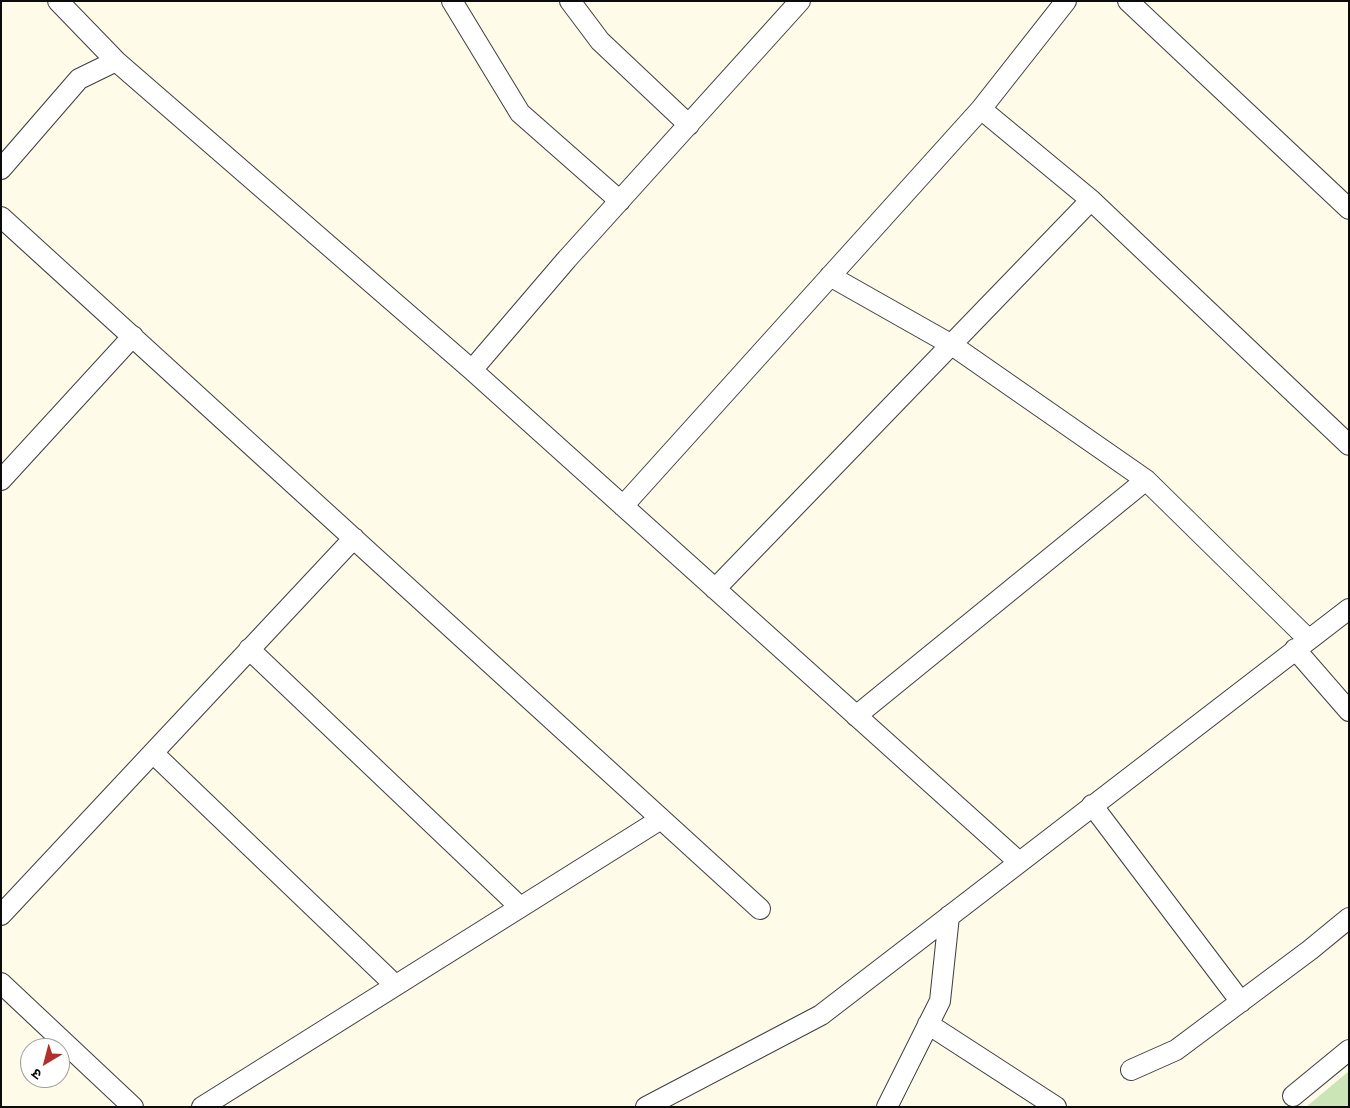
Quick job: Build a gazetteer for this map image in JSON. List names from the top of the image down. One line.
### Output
{"north":"bottom left"}
